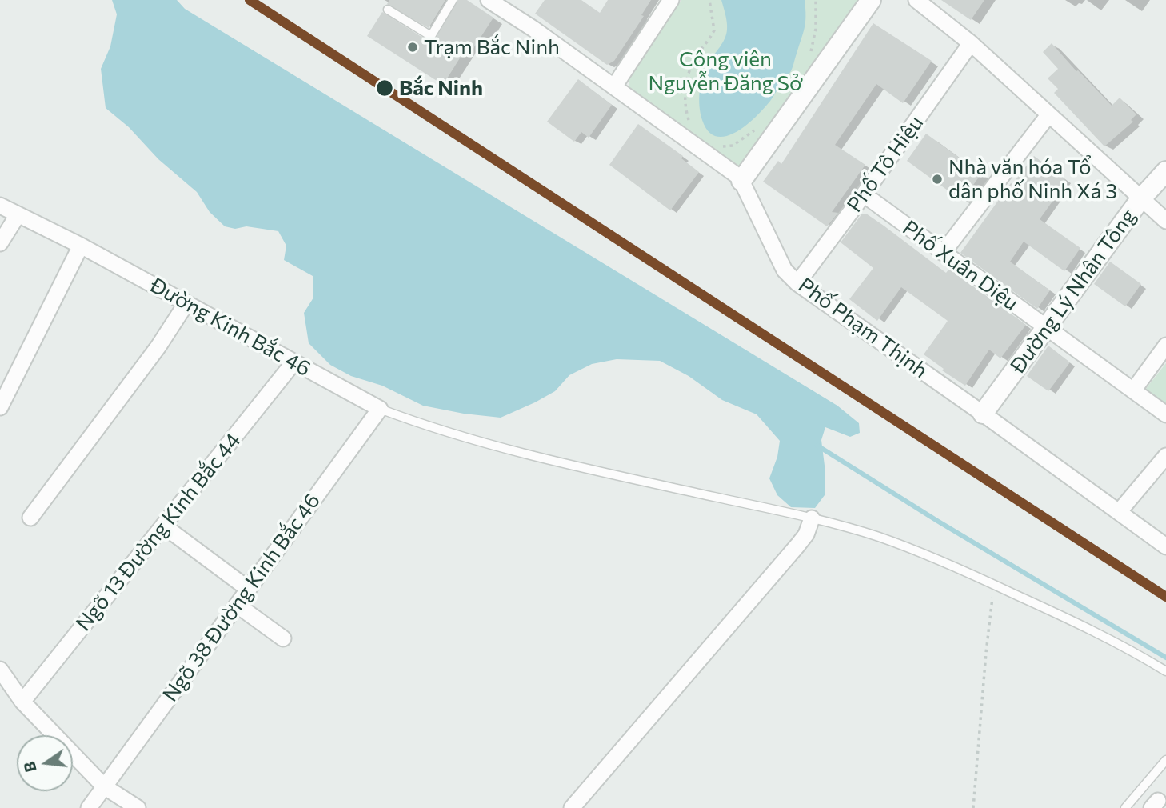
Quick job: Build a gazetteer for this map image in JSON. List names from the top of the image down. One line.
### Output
{"streets":{"street":["Phố Tô Hiệu","Phố Xuân Diệu","Đường Lý Nhân Tông","Đường Kinh Bắc 46","Phố Phạm Thịnh","Ngõ 13 Đường Kinh Bắc 44","Ngõ 38 Đường Kinh Bắc 46"]},"crossings":[["Phố Tô Hiệu","Phố Xuân Diệu"],["Phố Tô Hiệu","Phố Phạm Thịnh"],["Phố Xuân Diệu","Đường Lý Nhân Tông"],["Đường Lý Nhân Tông","Phố Phạm Thịnh"],["Đường Kinh Bắc 46","Ngõ 13 Đường Kinh Bắc 44"],["Đường Kinh Bắc 46","Ngõ 38 Đường Kinh Bắc 46"]],"parks":["Công viên Nguyễn Đăng Sở"],"places":["Trạm Bắc Ninh","Bắc Ninh","Nhà văn hóa Tổ dân phố Ninh Xá 3"],"north":"left"}
